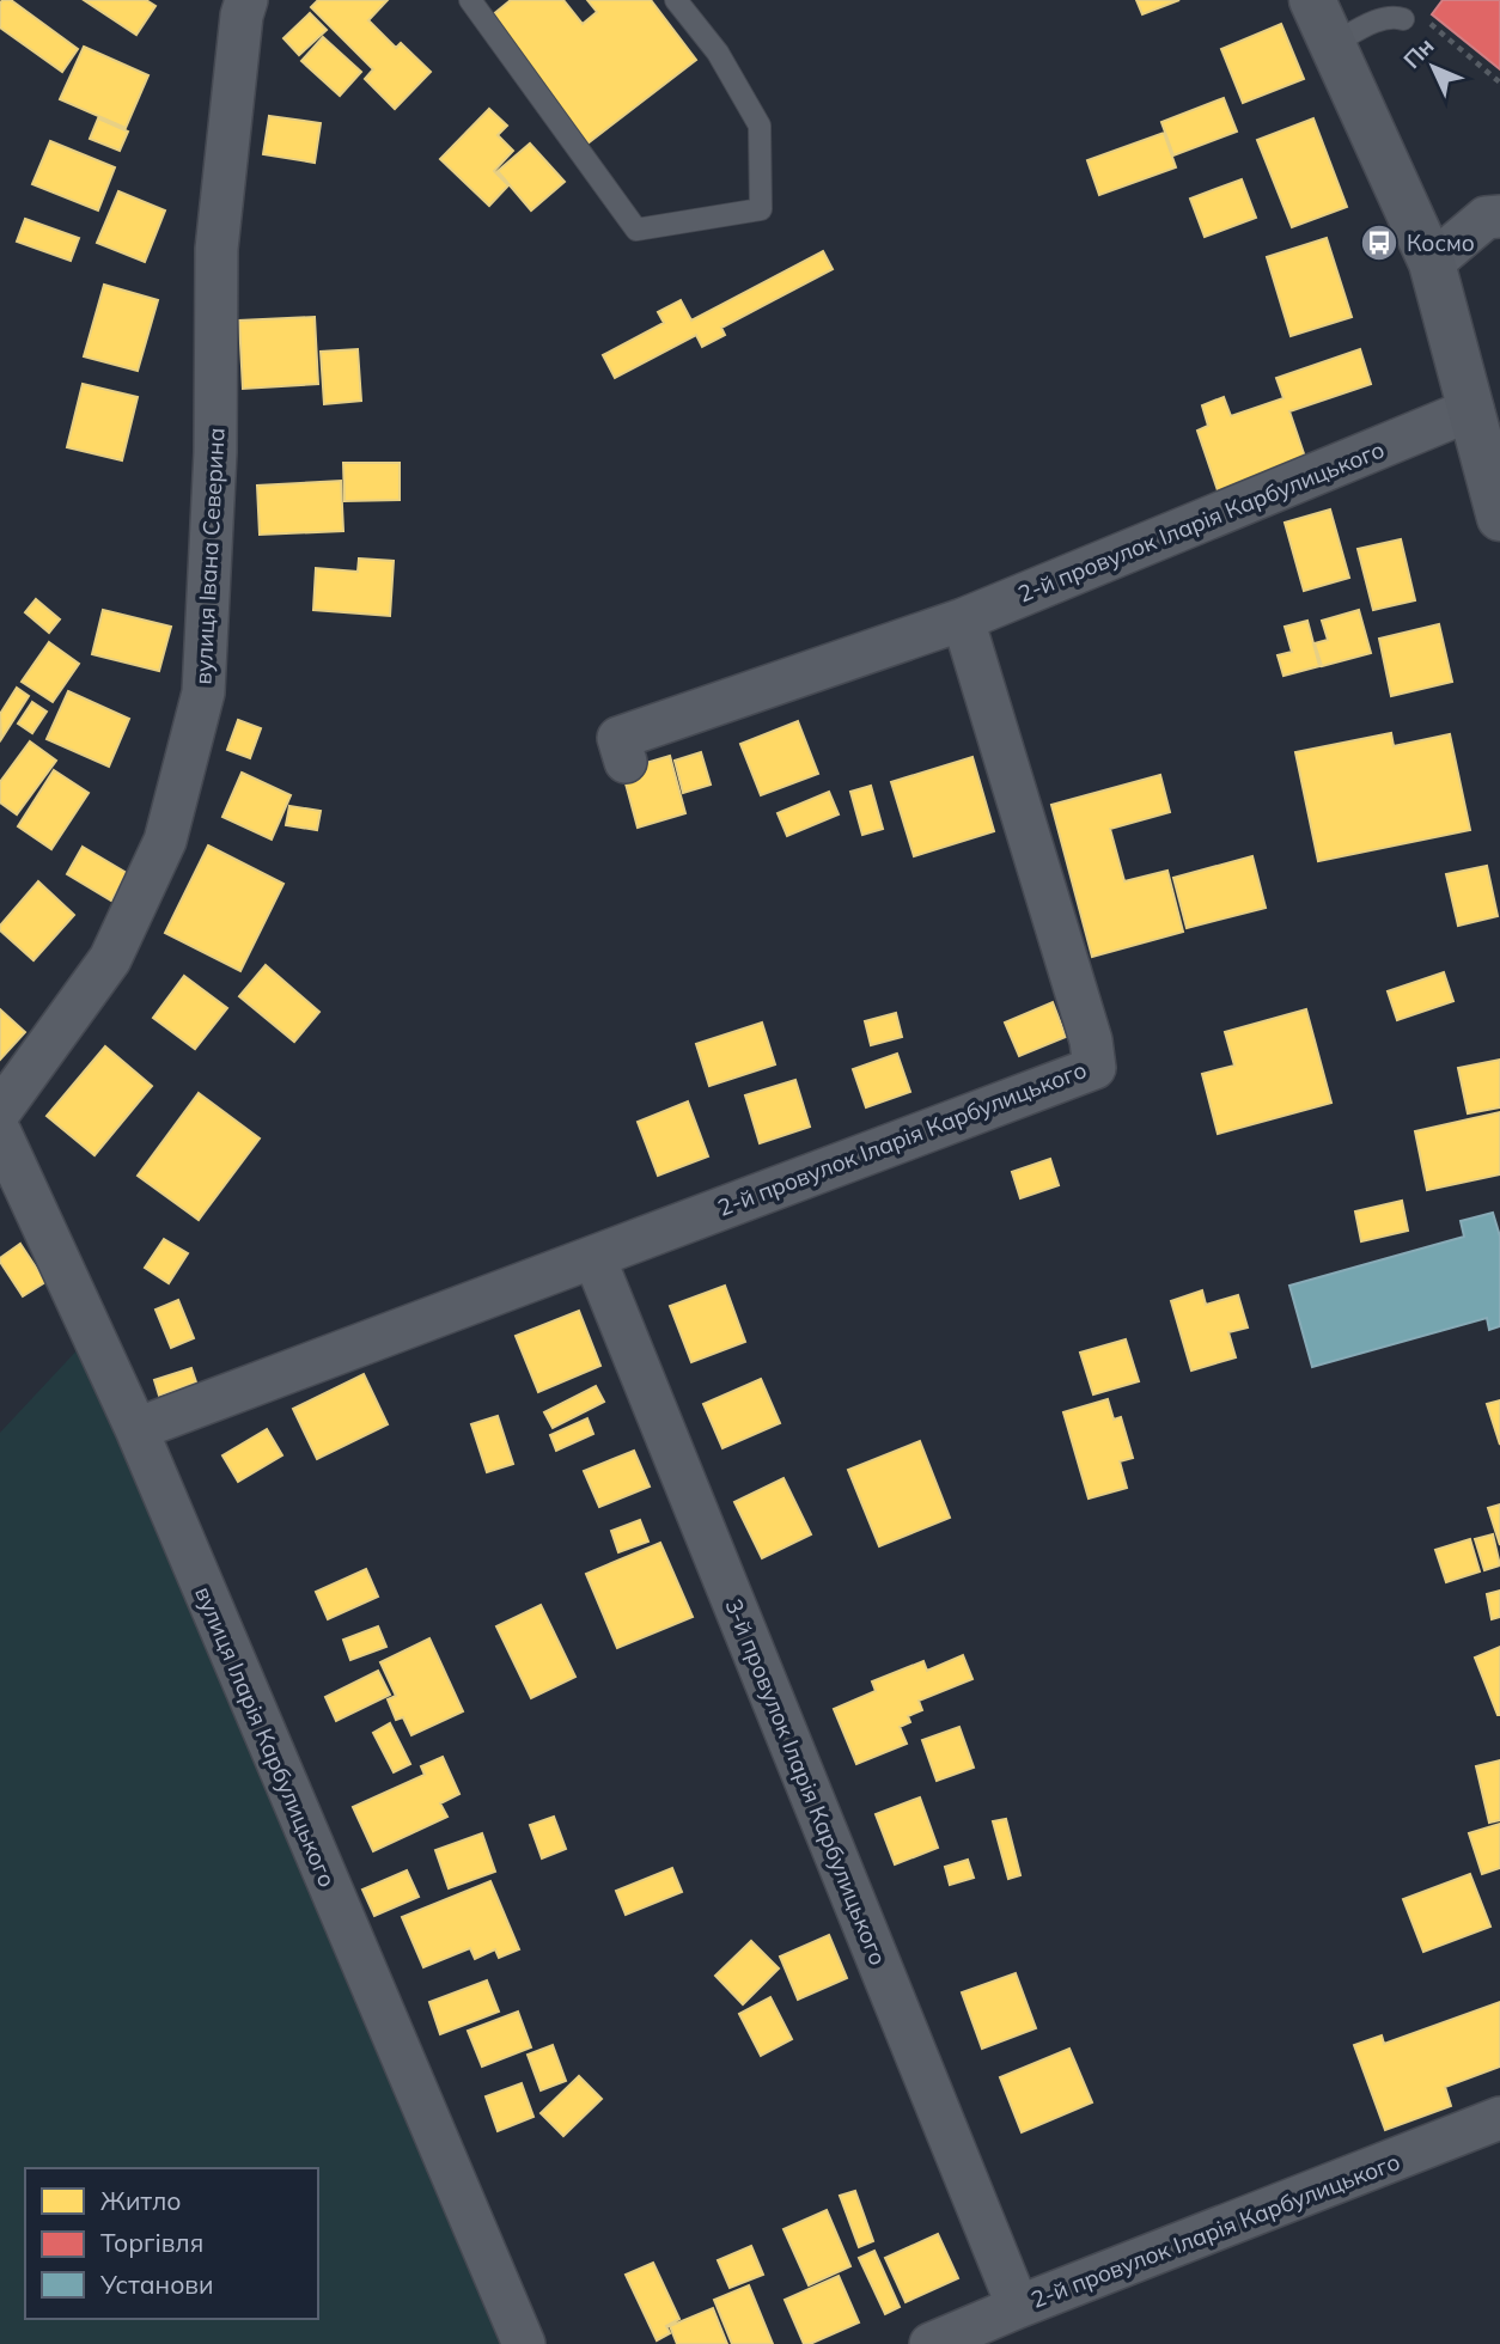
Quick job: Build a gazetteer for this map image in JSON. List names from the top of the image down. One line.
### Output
{"streets":{"street":["2-й провулок Іларія Карбулицького","вулиця Івана Северина","вулиця Іларія Карбулицького","3-й провулок Іларія Карбулицького"]},"crossings":[["2-й провулок Іларія Карбулицького","вулиця Іларія Карбулицького"],["2-й провулок Іларія Карбулицького","3-й провулок Іларія Карбулицького"]],"places":{"bus stop":["Космо"]},"legend":["Житло","Торгівля","Установи"],"north":"top left"}
